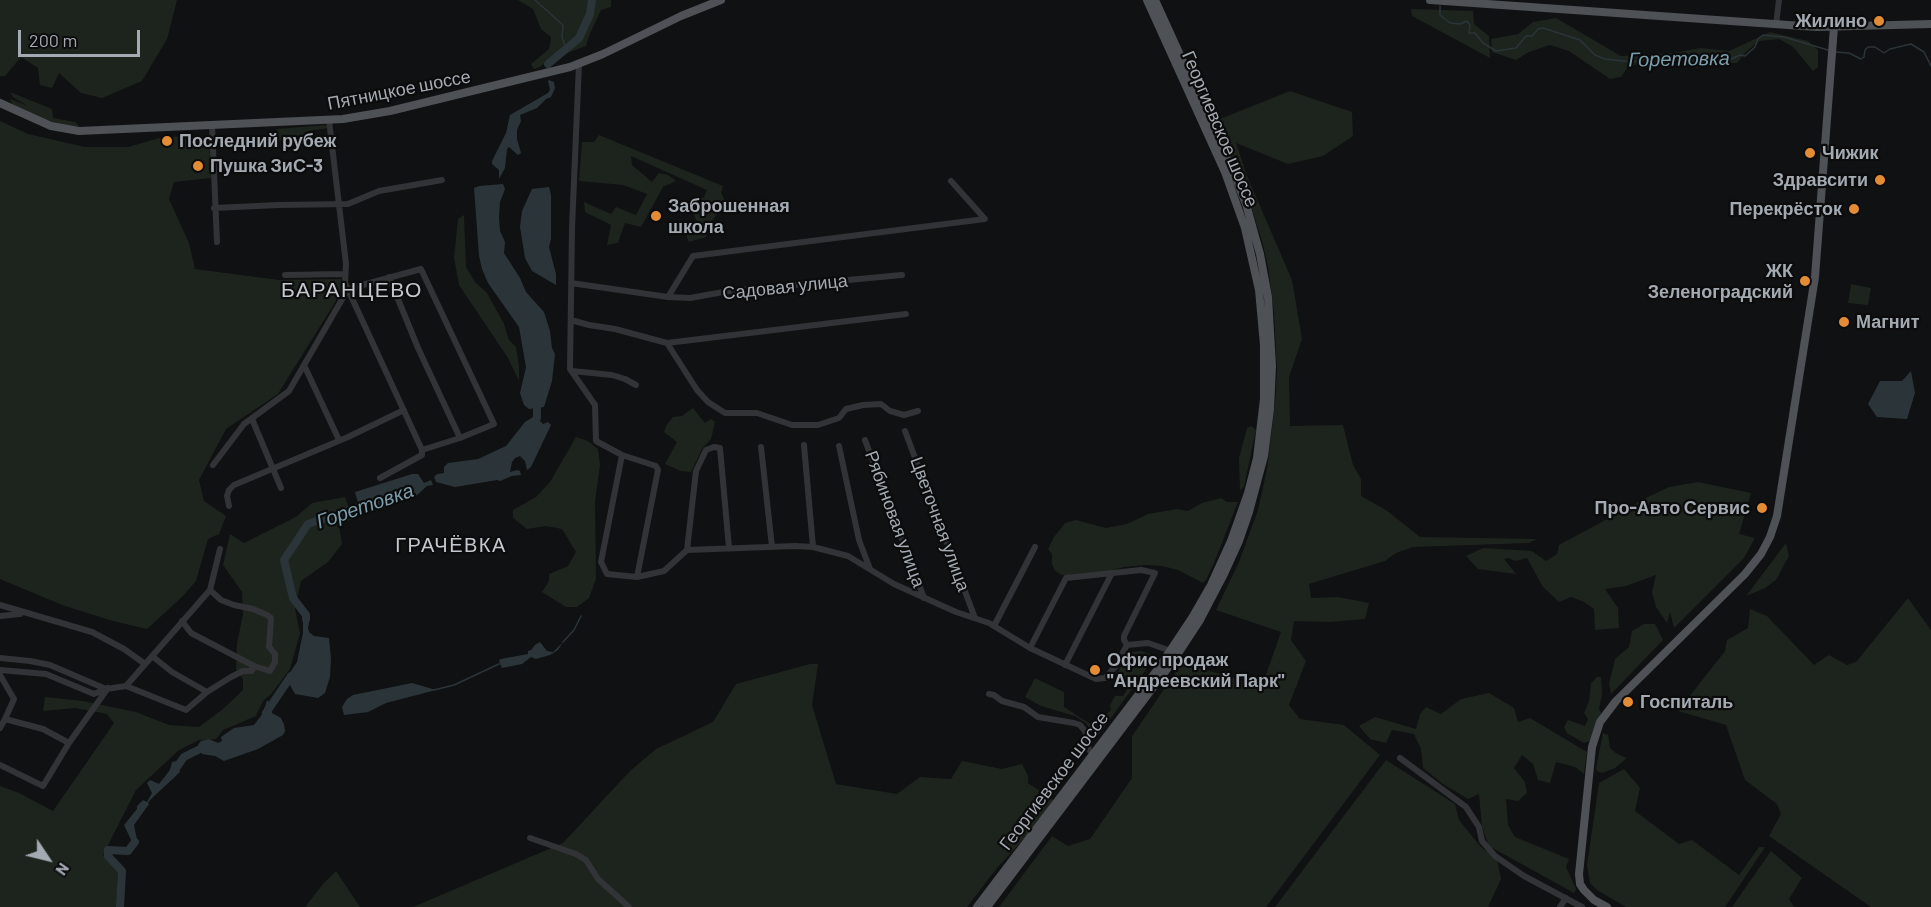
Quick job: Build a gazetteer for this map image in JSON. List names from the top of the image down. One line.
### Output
{"streets":{"main road":["Пятницкое шоссе","Георгиевское шоссе"],"street":["Садовая улица","Рябиновая улица","Цветочная улица"]},"districts":["БАРАНЦЕВО","ГРАЧЁВКА"],"water":["Горетовка"],"places":["Жилино","Последний рубеж","Чижик","Пушка ЗиС-3","Здравсити","Перекрёсток","Заброшенная школа","ЖК Зеленоградский","Магнит","Про-Авто Сервис","Офис продаж \"Андреевский Парк\"","Госпиталь"],"scale_bar":"200 m","north":"bottom right"}
